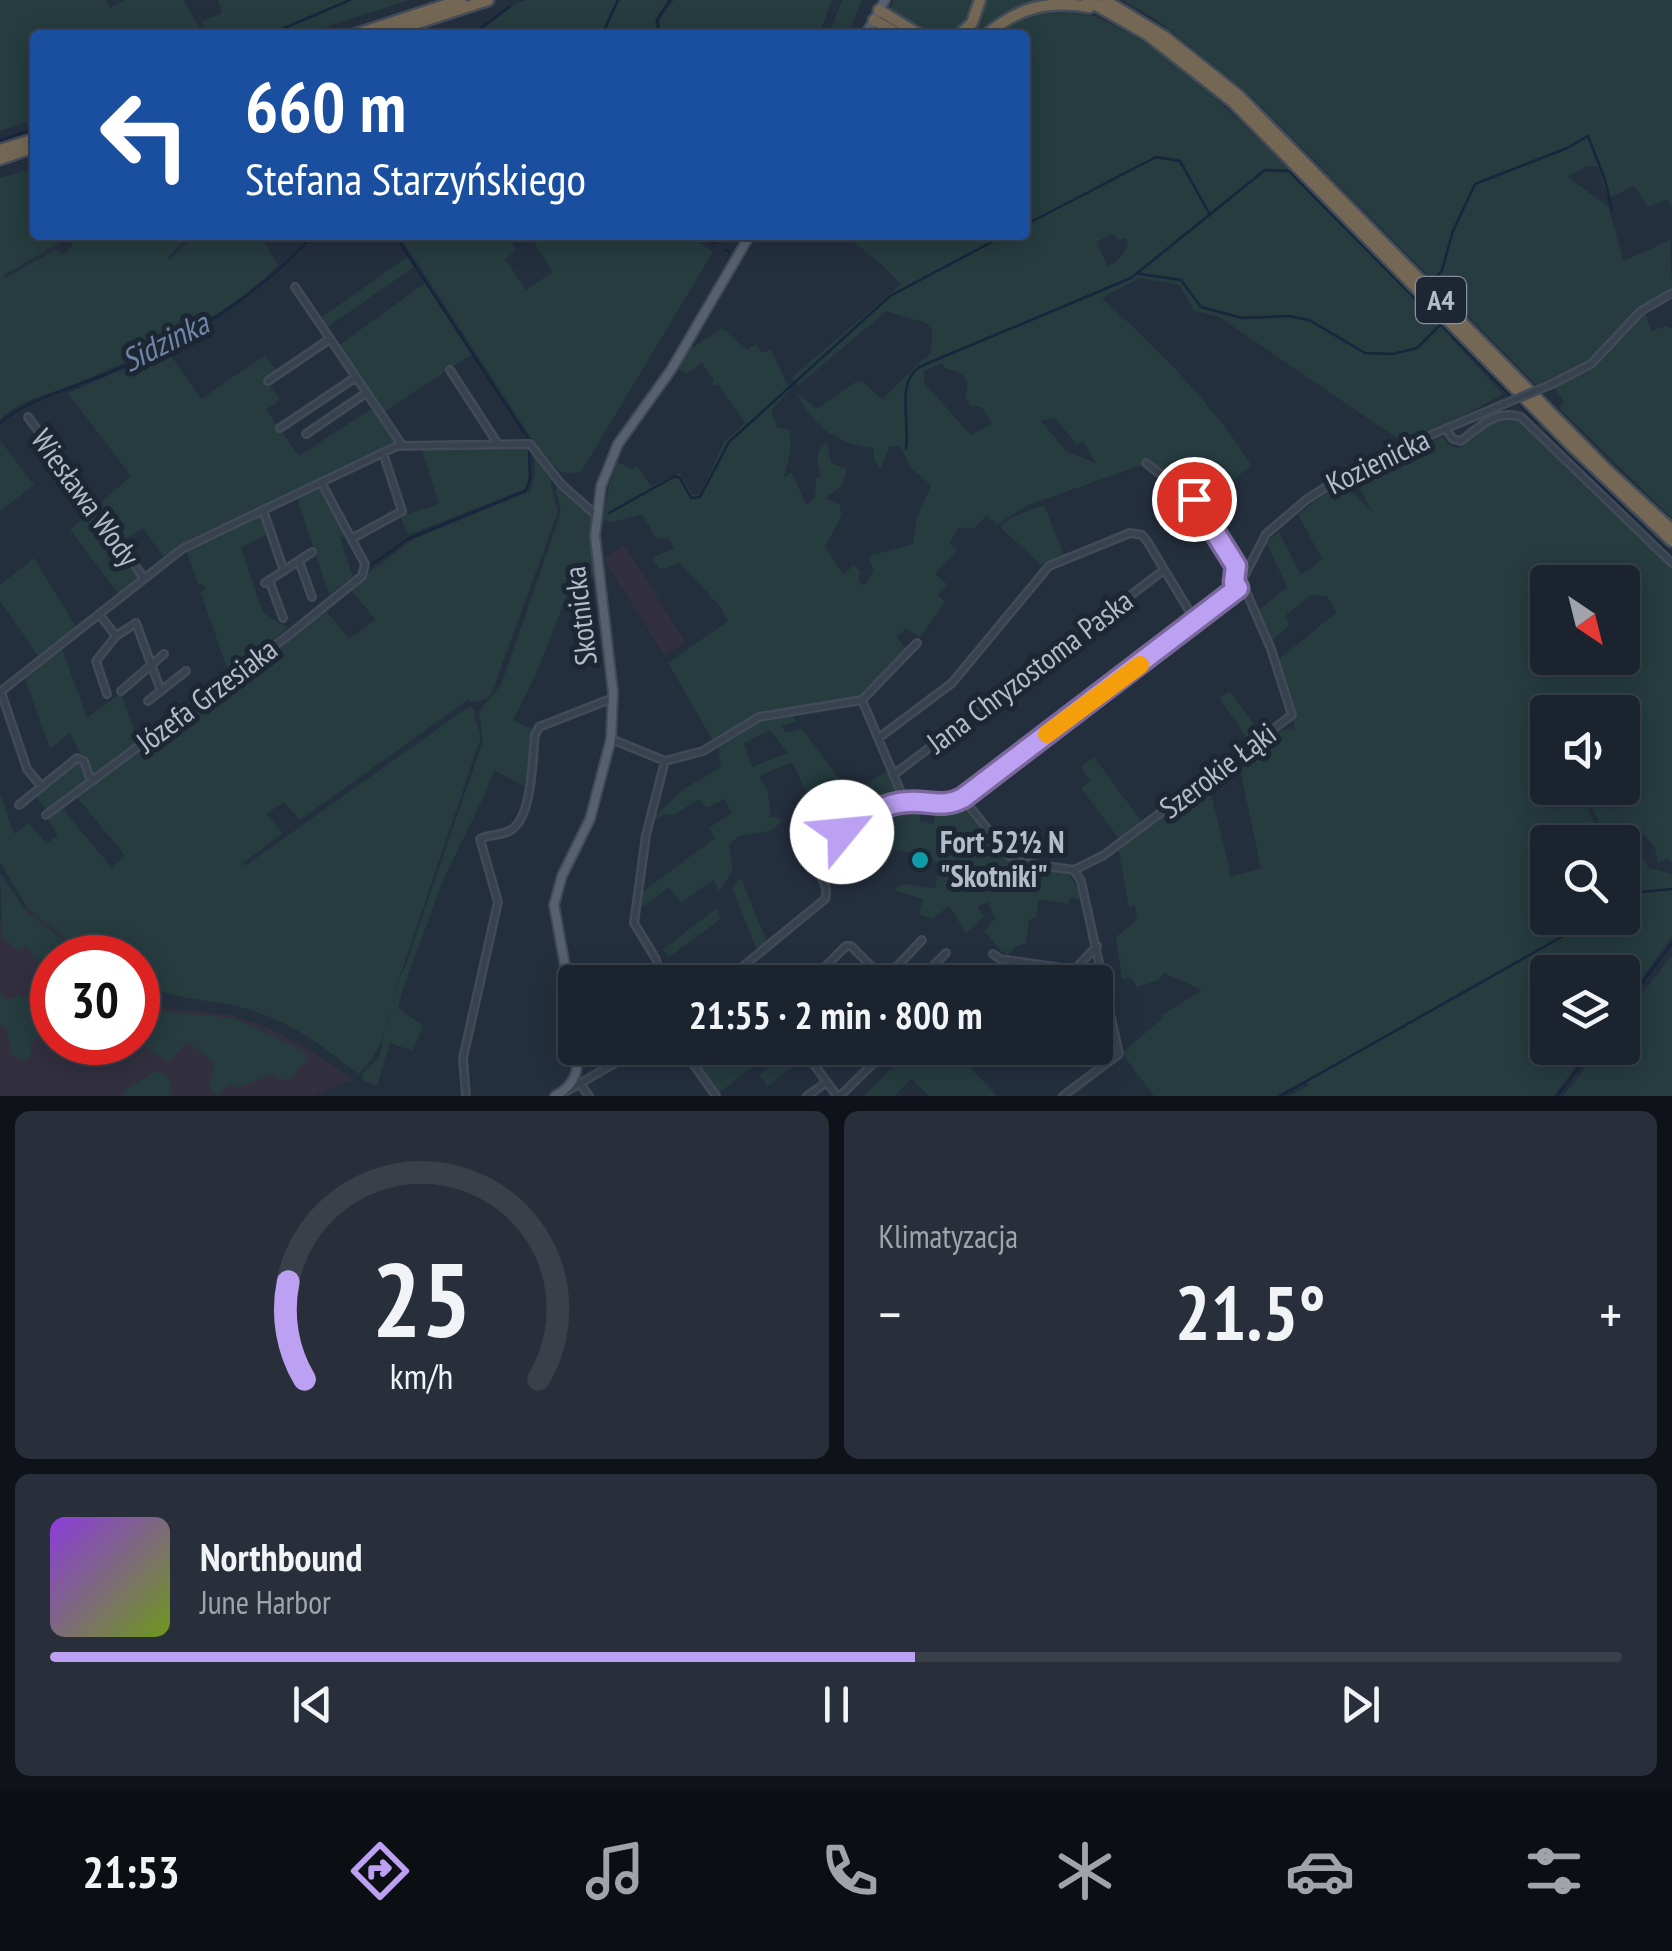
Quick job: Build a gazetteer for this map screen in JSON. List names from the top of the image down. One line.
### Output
{"streets":{"highway":["A4"],"main road":["Skotnicka"],"street":["Kozienicka","Wiesława Wody","Jana Chryzostoma Paska","Józefa Grzesiaka","Szerokie Łąki"]},"crossings":[["Kozienicka","Szerokie Łąki"]],"water":["Sidzinka"],"places":["Fort 52½ N \"Skotniki\""],"north":"bottom right","page":{"turn":["660 m","Stefana Starzyńskiego"],"limit":"30","trip":"21:55 · 2 min · 800 m","tile":"Klimatyzacja","heat":["−","21.5°","+"],"song":["Northbound","June Harbor"],"tabs":"21:53","gauge":["25","km/h"]}}
